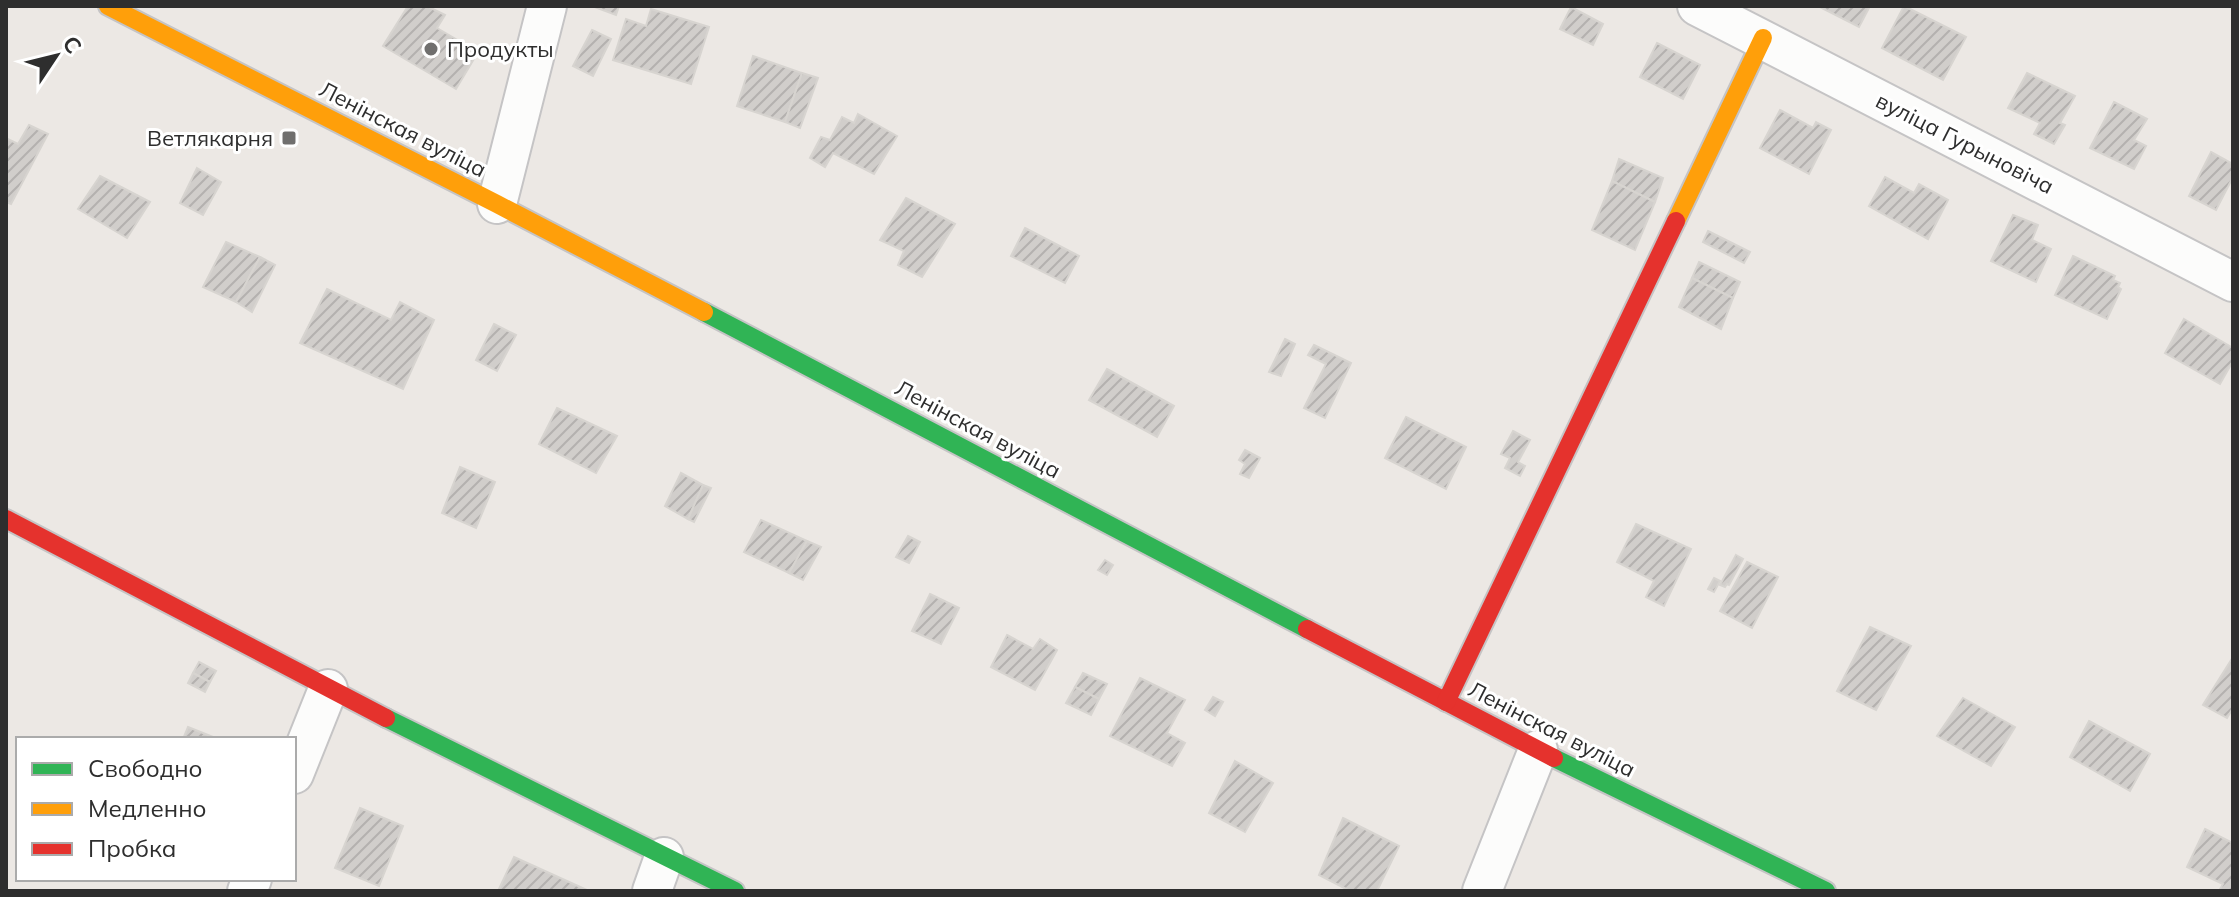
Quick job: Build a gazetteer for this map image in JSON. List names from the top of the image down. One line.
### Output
{"streets":{"main road":["Ленінская вуліца"],"street":["вуліца Гурыновіча"]},"places":{"other":["Продукты"],"transit":["Ветлякарня"]},"legend":["Свободно","Медленно","Пробка"],"north":"top right"}
